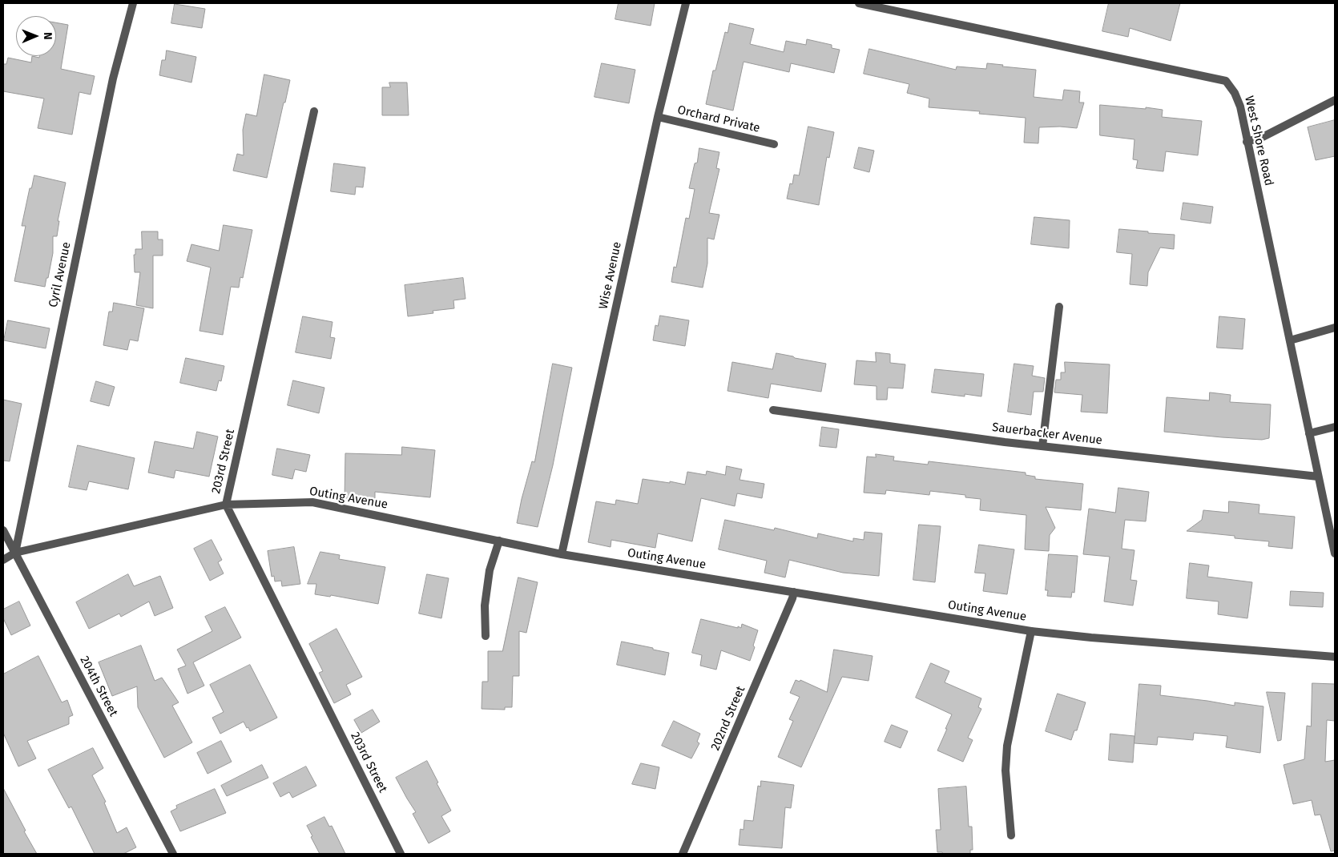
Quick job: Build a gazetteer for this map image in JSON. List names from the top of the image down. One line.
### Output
{"streets":{"street":["Orchard Private","West Shore Road","Cyril Avenue","Wise Avenue","Sauerbacker Avenue","203rd Street","Outing Avenue","204th Street","202nd Street"]},"crossings":[["Orchard Private","Wise Avenue"],["West Shore Road","Sauerbacker Avenue"],["Cyril Avenue","Outing Avenue"],["Cyril Avenue","204th Street"],["Wise Avenue","Outing Avenue"],["203rd Street","Outing Avenue"],["Outing Avenue","204th Street"],["Outing Avenue","202nd Street"]],"north":"right"}
